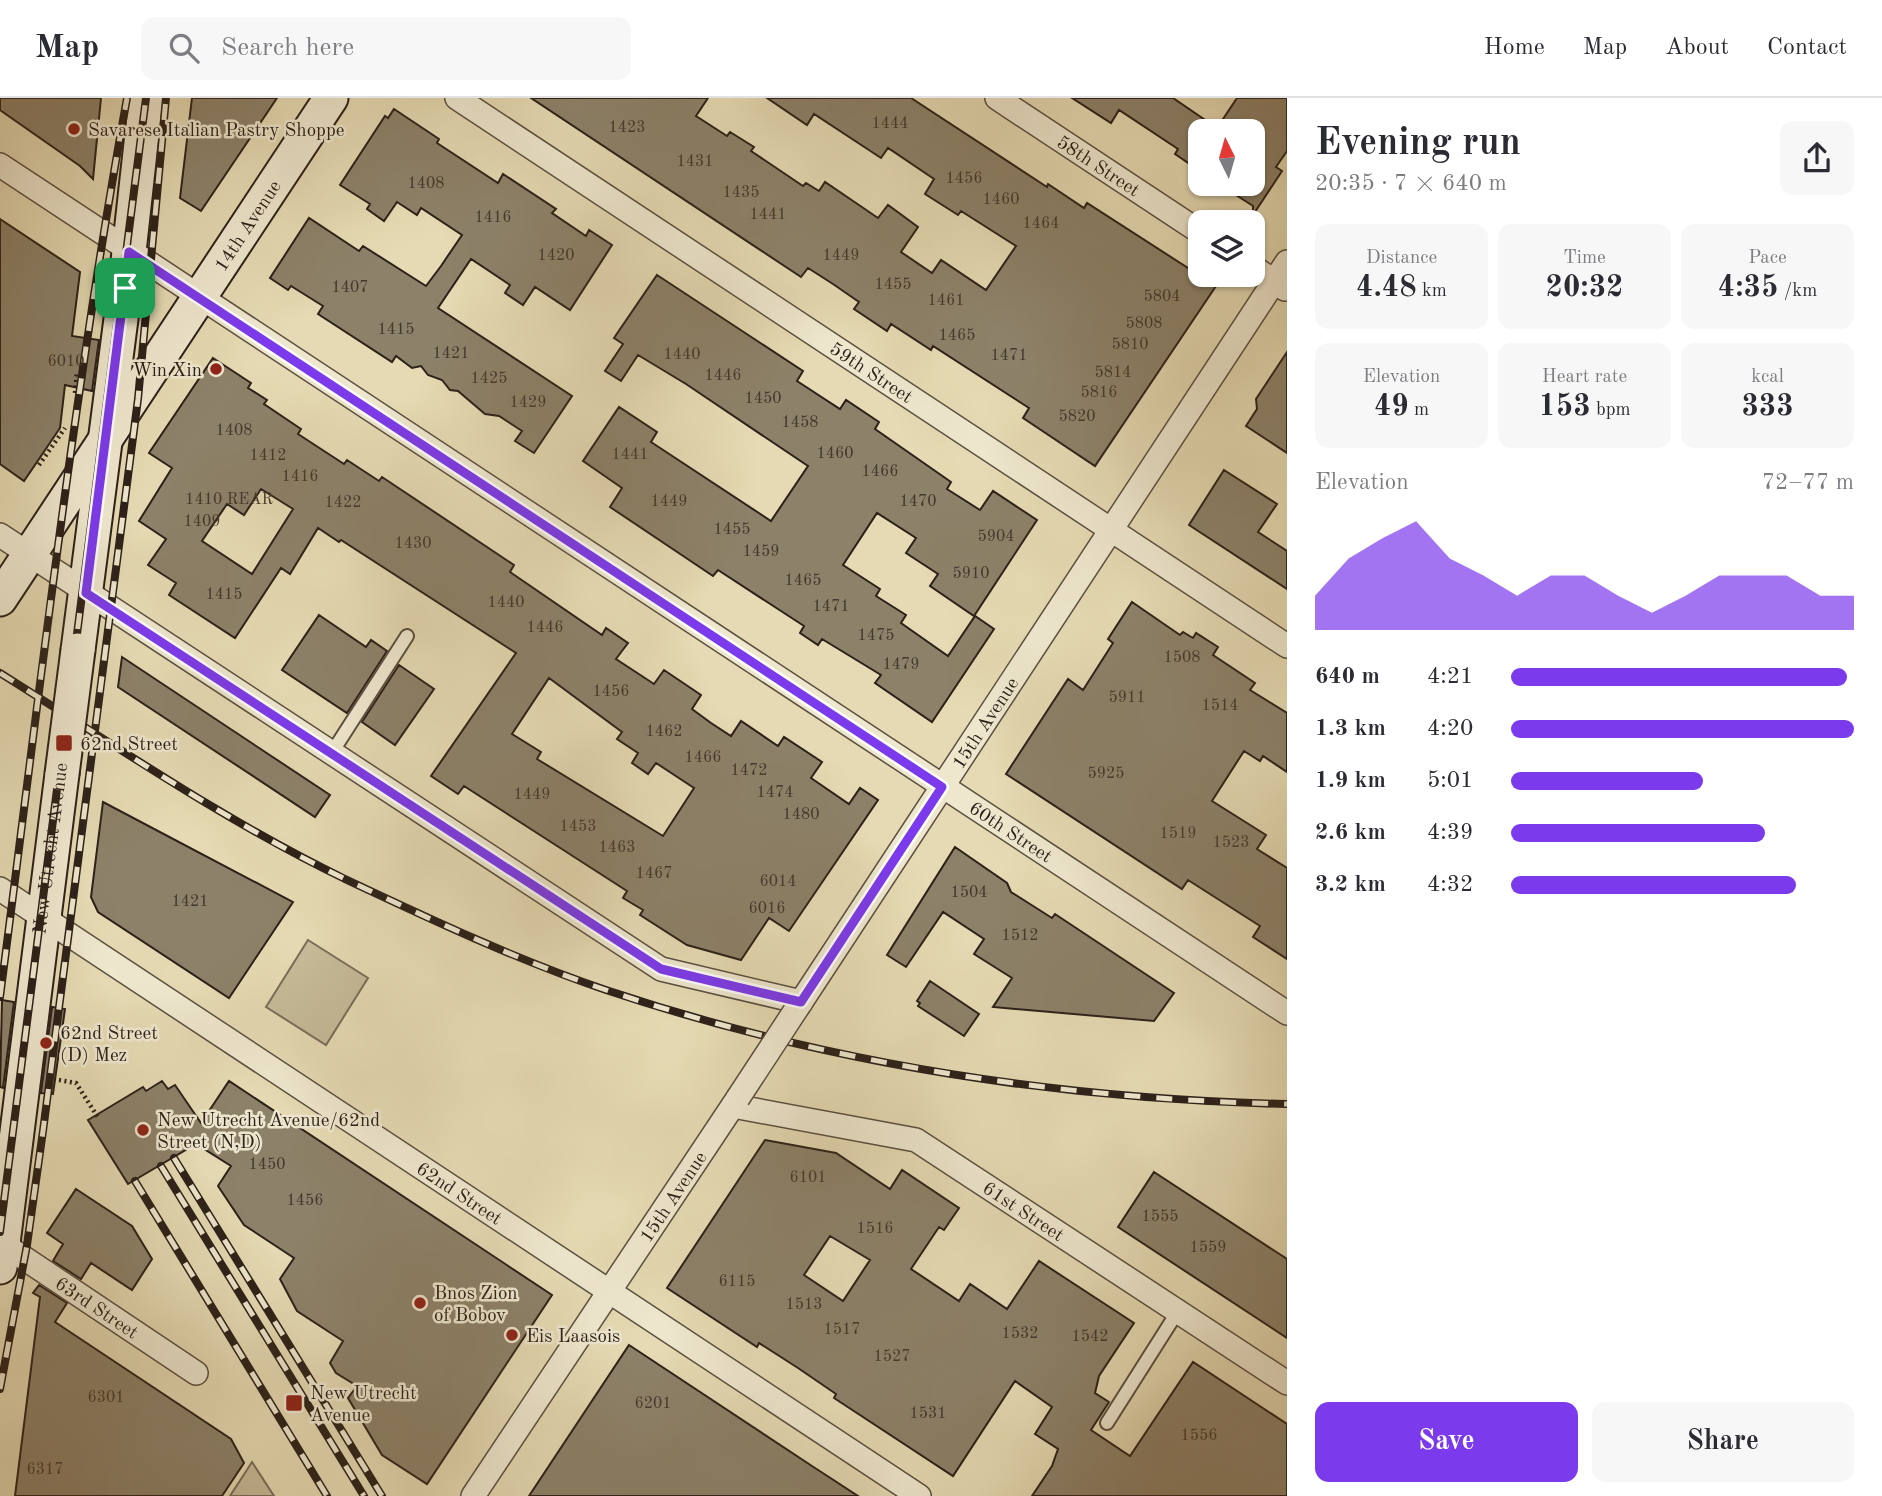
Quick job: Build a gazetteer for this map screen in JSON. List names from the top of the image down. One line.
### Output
{"streets":{"street":["58th Street","14th Avenue","59th Street","15th Avenue","60th Street","New Utrecht Avenue","62nd Street","61st Street","63rd Street"]},"crossings":[["14th Avenue","60th Street"],["14th Avenue","New Utrecht Avenue"],["59th Street","15th Avenue"],["15th Avenue","60th Street"],["15th Avenue","62nd Street"],["15th Avenue","61st Street"],["60th Street","New Utrecht Avenue"],["New Utrecht Avenue","62nd Street"],["New Utrecht Avenue","63rd Street"]],"places":{"other":["Savarese Italian Pastry Shoppe","Win Xin","62nd Street (D) Mez","New Utrecht Avenue/62nd Street (N,D)","Bnos Zion of Bobov","Eis Laasois"],"transit":["62nd Street","New Utrecht Avenue"]},"house_numbers":["1444","1423","1431","1456","1408","1435","1460","1441","1416","1464","1420","1449","1455","1407","5804","1461","5808","1415","1465","5810","1421","1440","1471","6010","5814","1446","1425","5816","1450","1429","5820","1458","1408","1460","1441","1412","1466","1416","1410 REAR","1449","1470","1422","1409","1455","5904","1430","1459","5910","1465","1415","1440","1471","1446","1475","1508","1479","1456","5911","1514","1462","1466","1472","5925","1474","1449","1480","1453","1519","1523","1463","1467","6014","1504","1421","6016","1512","1450","6101","1456","1555","1516","1559","6115","1513","1517","1532","1542","1527","6301","6201","1531","1556","6317"],"north":"top","page":{"header":"Map","search":"Search here","nav":["Home","Map","About","Contact"],"heading":["Evening run","20:35 · 7 × 640 m"],"stats":[["Distance","4.48 km"],["Time","20:32"],["Pace","4:35 /km"],["Elevation","49 m"],["Heart rate","153 bpm"],["kcal","333"]],"chart":["Elevation","72–77 m"],"list":[{"name":"640 m","note":"4:21"},{"name":"1.3 km","note":"4:20"},{"name":"1.9 km","note":"5:01"},{"name":"2.6 km","note":"4:39"},{"name":"3.2 km","note":"4:32"}],"buttons":["Save","Share"]}}
